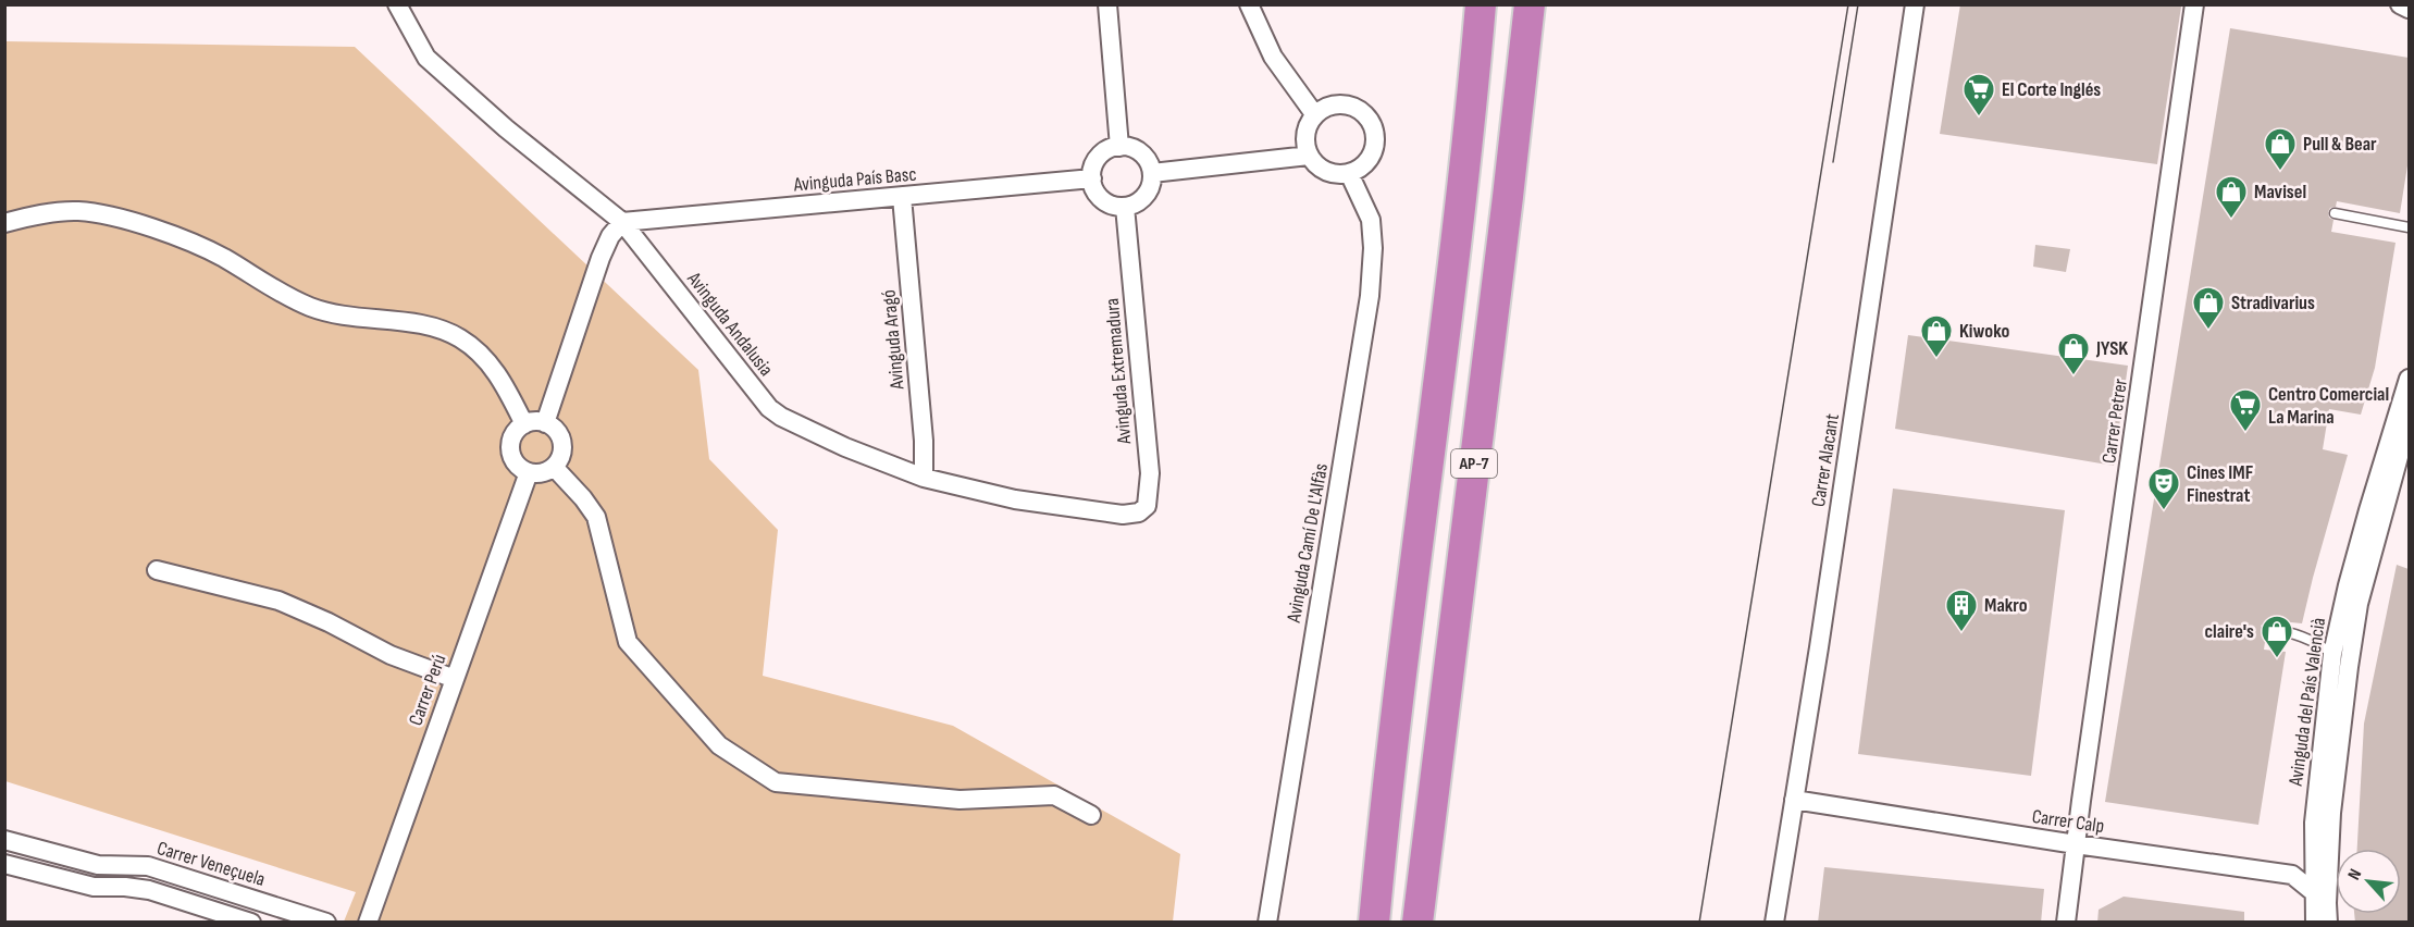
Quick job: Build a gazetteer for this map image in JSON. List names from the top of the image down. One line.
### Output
{"streets":{"highway":["AP-7"],"street":["Avinguda País Basc","Avinguda Andalusia","Avinguda Aragó","Avinguda Extremadura","Carrer Petrer","Carrer Alacant","Avinguda Camí De L'Alfàs","Carrer Perú","Avinguda del País Valencià","Carrer Calp","Carrer Veneçuela"]},"crossings":[["Avinguda País Basc","Avinguda Andalusia"],["Avinguda País Basc","Avinguda Aragó"],["Avinguda País Basc","Avinguda Extremadura"],["Avinguda Andalusia","Avinguda Aragó"],["Avinguda Andalusia","Avinguda Extremadura"],["Carrer Petrer","Carrer Calp"],["Carrer Alacant","Carrer Calp"],["Avinguda del País Valencià","Carrer Calp"]],"places":{"supermarket":["El Corte Inglés","Centro Comercial La Marina"],"shop":["Pull & Bear","Mavisel","Stradivarius","Kiwoko","JYSK","claire's"],"theatre":["Cines IMF Finestrat"],"building":["Makro"]},"north":"top left"}
